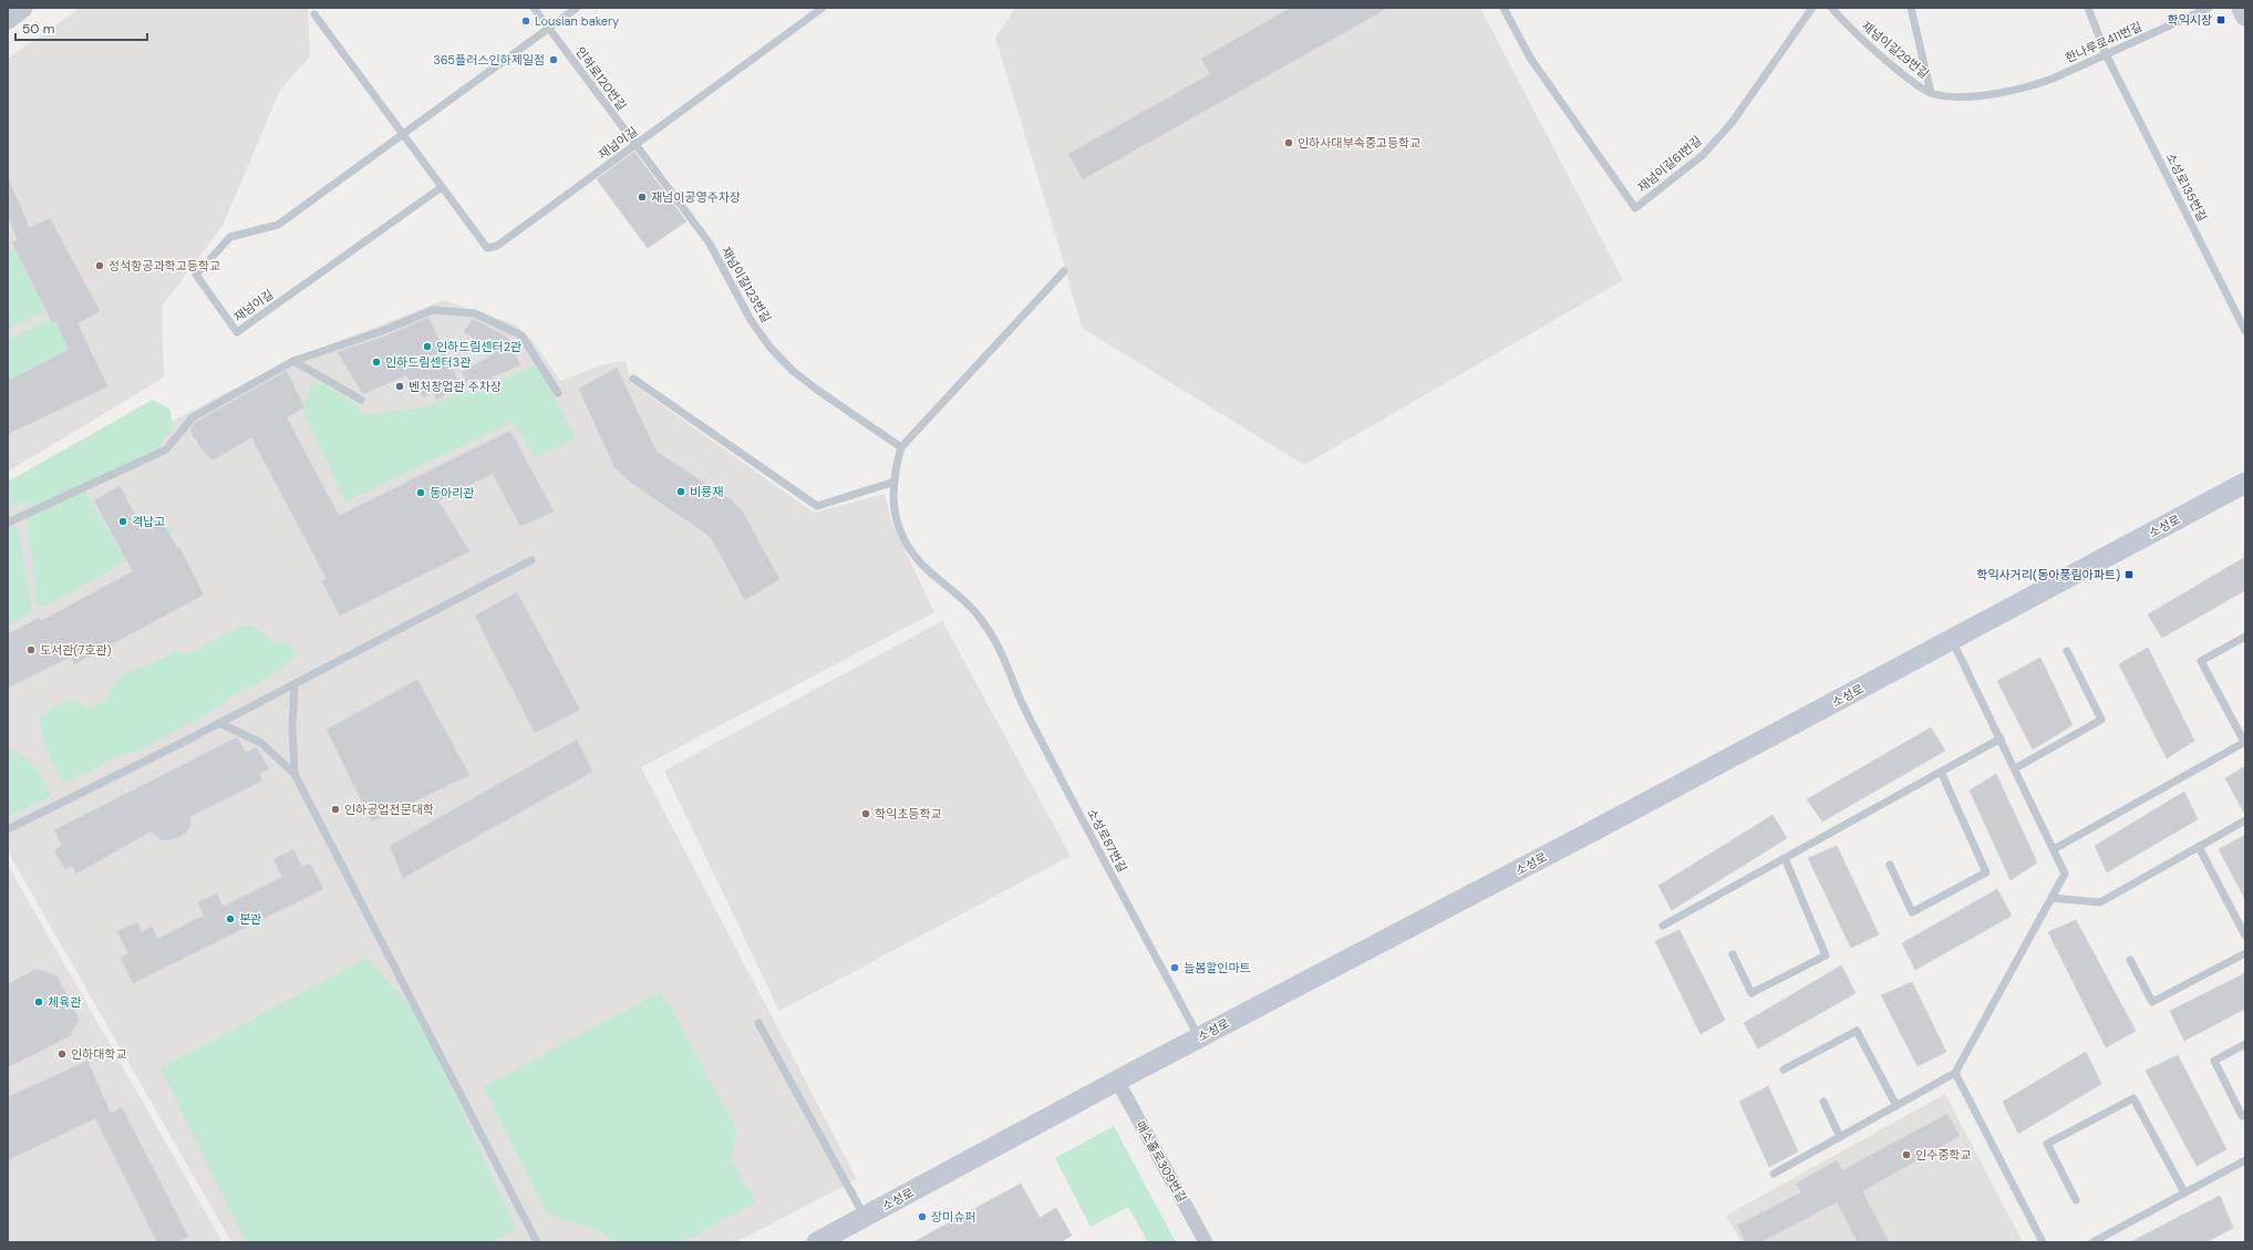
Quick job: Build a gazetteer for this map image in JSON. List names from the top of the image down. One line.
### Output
{"streets":{"main road":["소성로"],"street":["매소홀로309번길"],"lane":["한나루로411번길","재넘이길29번길","인하로120번길","재넘이길","재넘이길61번길","소성로135번길","재넘이길123번길","소성로87번길"]},"crossings":[["한나루로411번길","재넘이길29번길"],["한나루로411번길","소성로135번길"],["인하로120번길","재넘이길"],["인하로120번길","재넘이길123번길"],["재넘이길","재넘이길123번길"],["소성로","소성로87번길"],["소성로","매소홀로309번길"]],"places":{"transit":["학익시장","학익사거리(동아풍림아파트)"],"other":["Lousian bakery","365플러스인하제일점","인하사대부속중고등학교","재넘이공영주차장","정석항공과학고등학교","인하드림센터2관","인하드림센터3관","벤처창업관 주차장","비룡재","동아리관","격납고","도서관(7호관)","인하공업전문대학","학익초등학교","본관","늘봄할인마트","체육관","인하대학교","인주중학교","장미슈퍼"]},"scale_bar":"50 m"}
